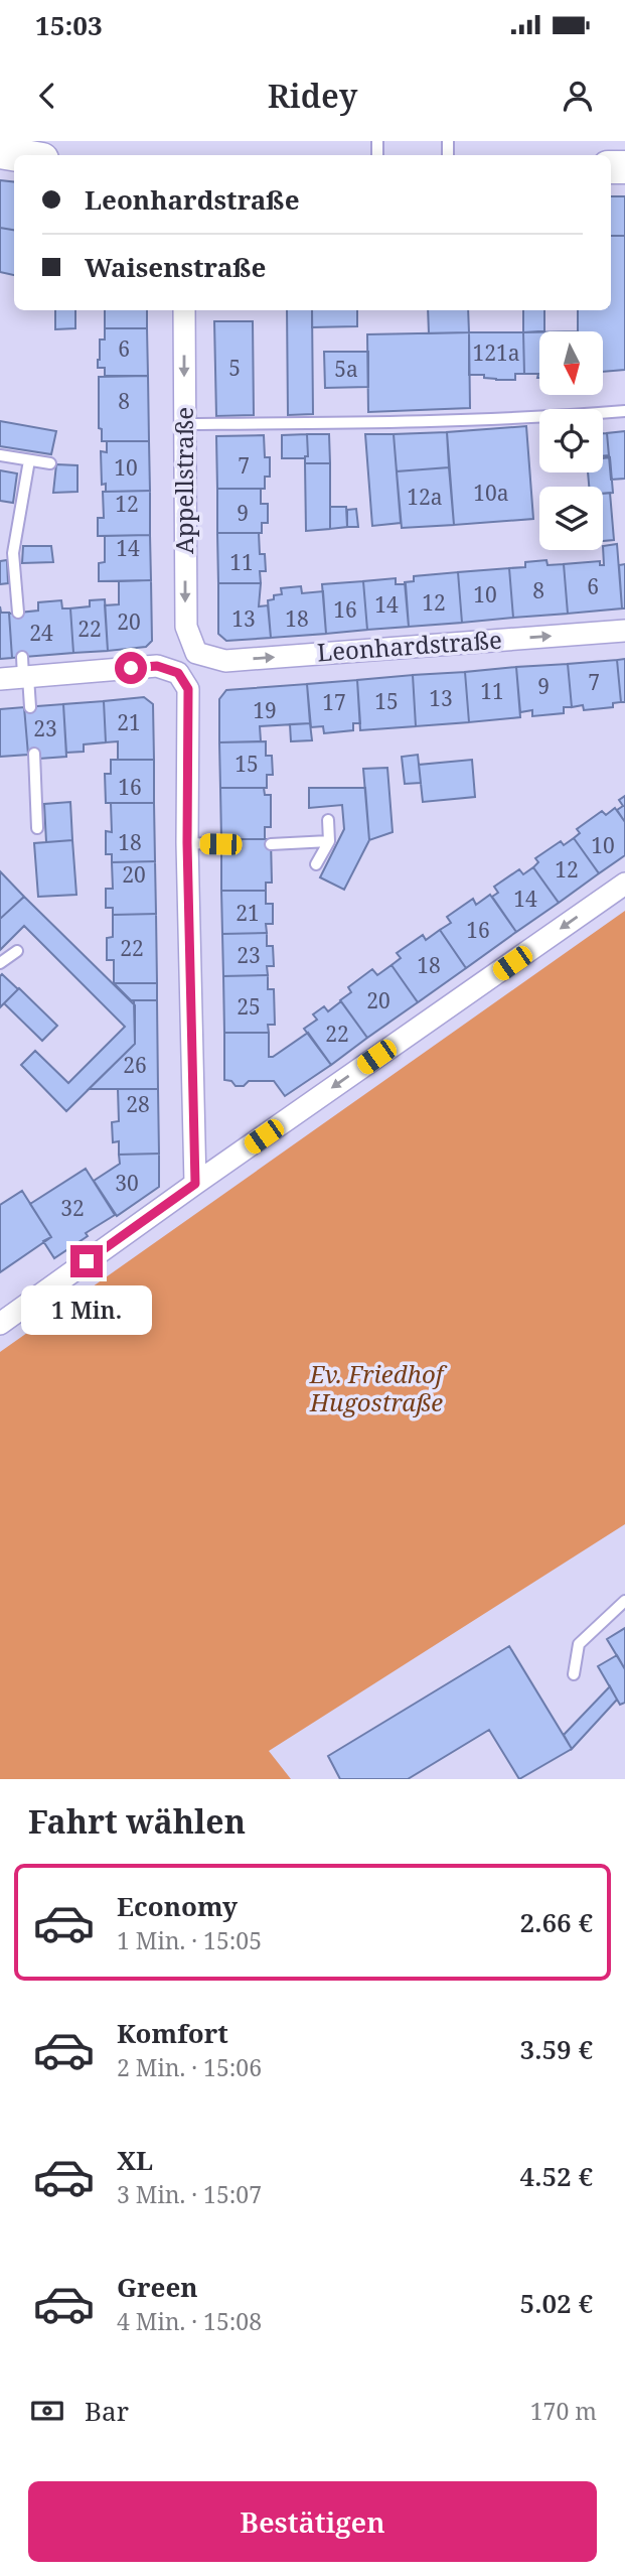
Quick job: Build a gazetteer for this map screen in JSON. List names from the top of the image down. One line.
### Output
{"streets":{"street":["Appellstraße","Leonhardstraße"]},"crossings":[["Appellstraße","Leonhardstraße"]],"one_way":["Appellstraße","Leonhardstraße"],"parks":["Ev. Friedhof Hugostraße"],"house_numbers":["6","121a","5","5a","8","7","10","10a","12a","12","9","14","11","6","8","10","12","14","16","13","18","20","22","24","7","9","11","13","15","17","19","21","23","15","16","18","10","12","20","14","21","16","22","23","18","20","25","22","26","28","30","32"],"north":"bottom","page":{"status":"15:03","header":"Ridey","banner":["Leonhardstraße","Waisenstraße"],"bubble":"1 Min.","heading":"Fahrt wählen","list":[{"name":"Economy","note":"1 Min. · 15:05","value":"2.66 €"},{"name":"Komfort","note":"2 Min. · 15:06","value":"3.59 €"},{"name":"XL","note":"3 Min. · 15:07","value":"4.52 €"},{"name":"Green","note":"4 Min. · 15:08","value":"5.02 €"}],"pay":["Bar","170 m"],"buttons":"Bestätigen"}}
